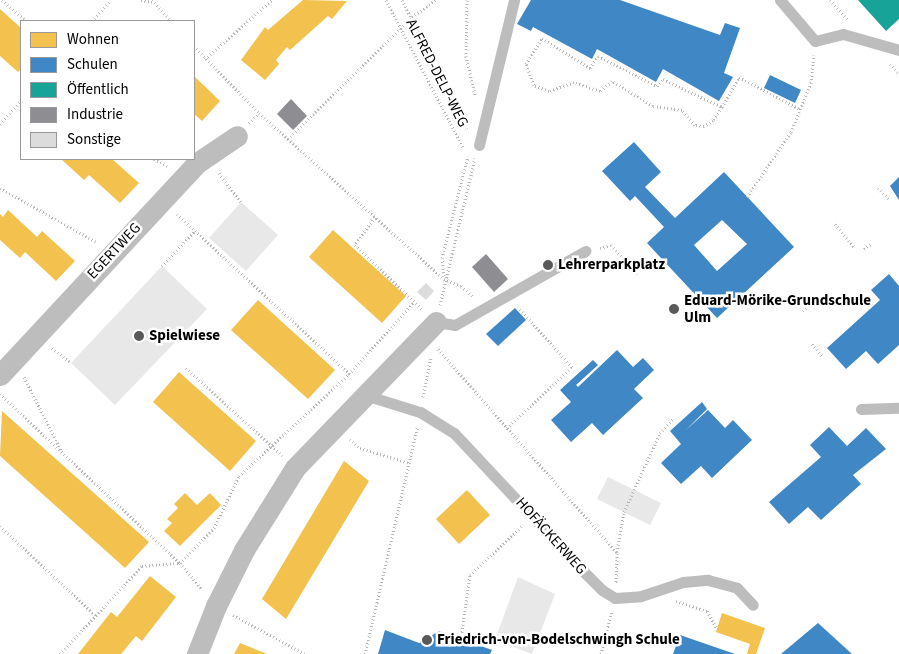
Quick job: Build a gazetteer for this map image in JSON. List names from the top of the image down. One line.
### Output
{"streets":{"street":["EGERTWEG"],"lane":["HOFÄCKERWEG"],"path":["ALFRED-DELP-WEG"]},"places":["Lehrerparkplatz","Eduard-Mörike-Grundschule Ulm","Spielwiese","Friedrich-von-Bodelschwingh Schule"],"legend":["Wohnen","Schulen","Öffentlich","Industrie","Sonstige"]}
